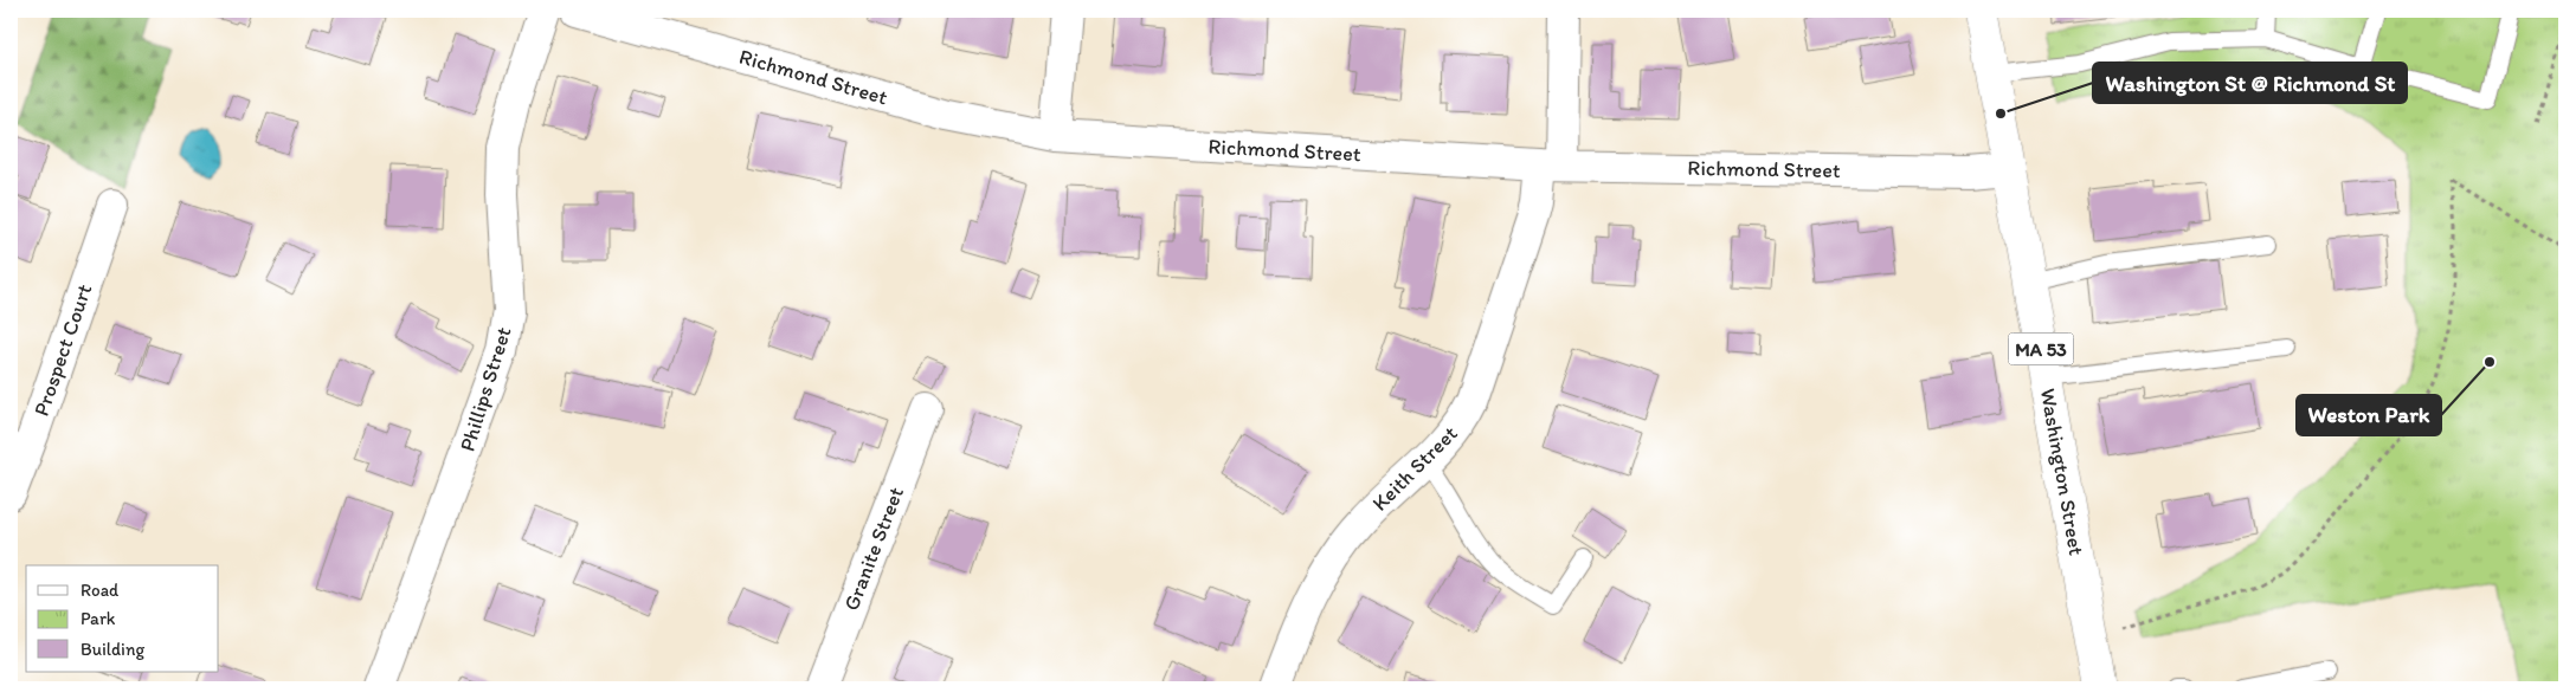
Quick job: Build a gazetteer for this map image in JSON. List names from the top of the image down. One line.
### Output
{"streets":{"main road":["MA 53","Washington Street"],"street":["Richmond Street","Prospect Court","Phillips Street","Keith Street","Granite Street"]},"crossings":[["Richmond Street","Keith Street"],["Richmond Street","Washington Street"]],"places":["Washington St @ Richmond St","Weston Park"],"legend":["Road","Park","Building"]}
